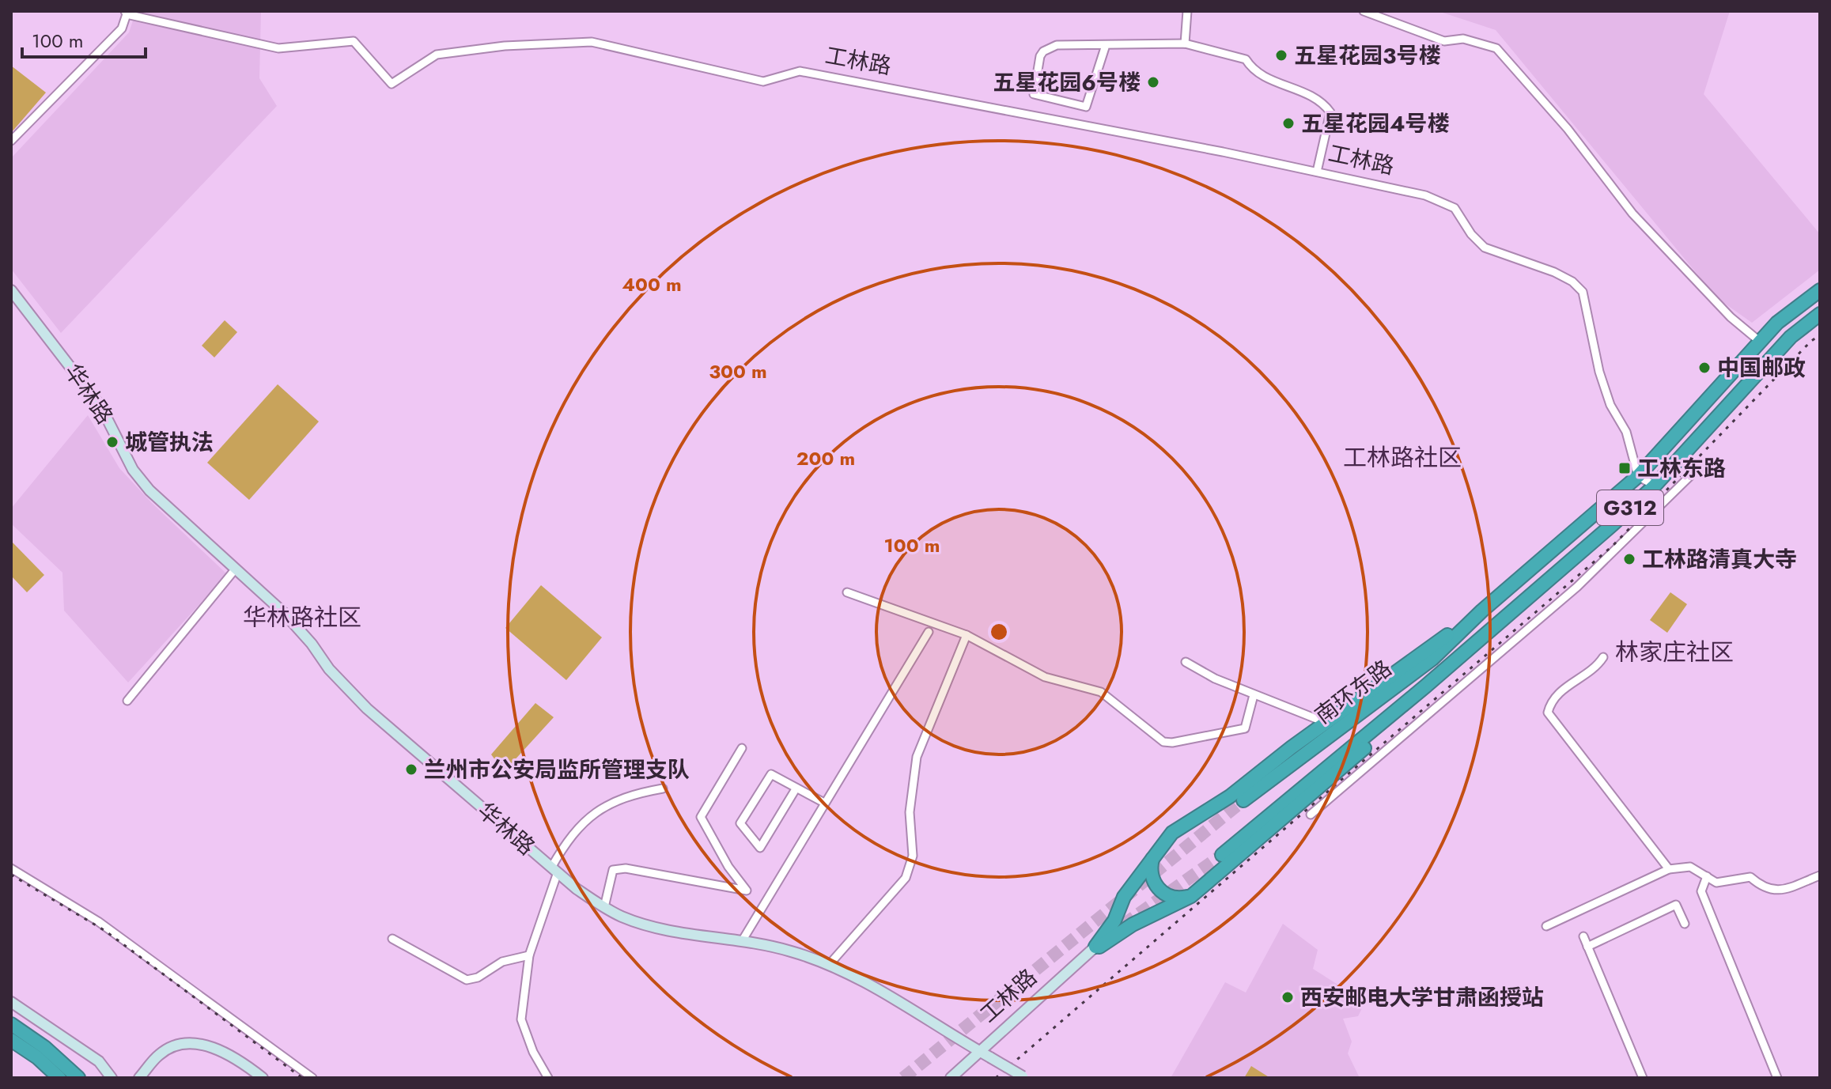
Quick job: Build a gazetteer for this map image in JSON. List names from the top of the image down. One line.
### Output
{"streets":{"highway":["G312","南环东路"],"street":["工林路","华林路"]},"crossings":[["工林路","华林路"],["工林路","G312"],["G312","南环东路"]],"districts":["工林路社区","华林路社区","林家庄社区"],"places":{"other":["五星花园3号楼","五星花园6号楼","五星花园4号楼","中国邮政","城管执法","工林路清真大寺","兰州市公安局监所管理支队","西安邮电大学甘肃函授站"],"transit":["工林东路"]},"scale_bar":"100 m","rings":["400 m","300 m","200 m","100 m"]}
